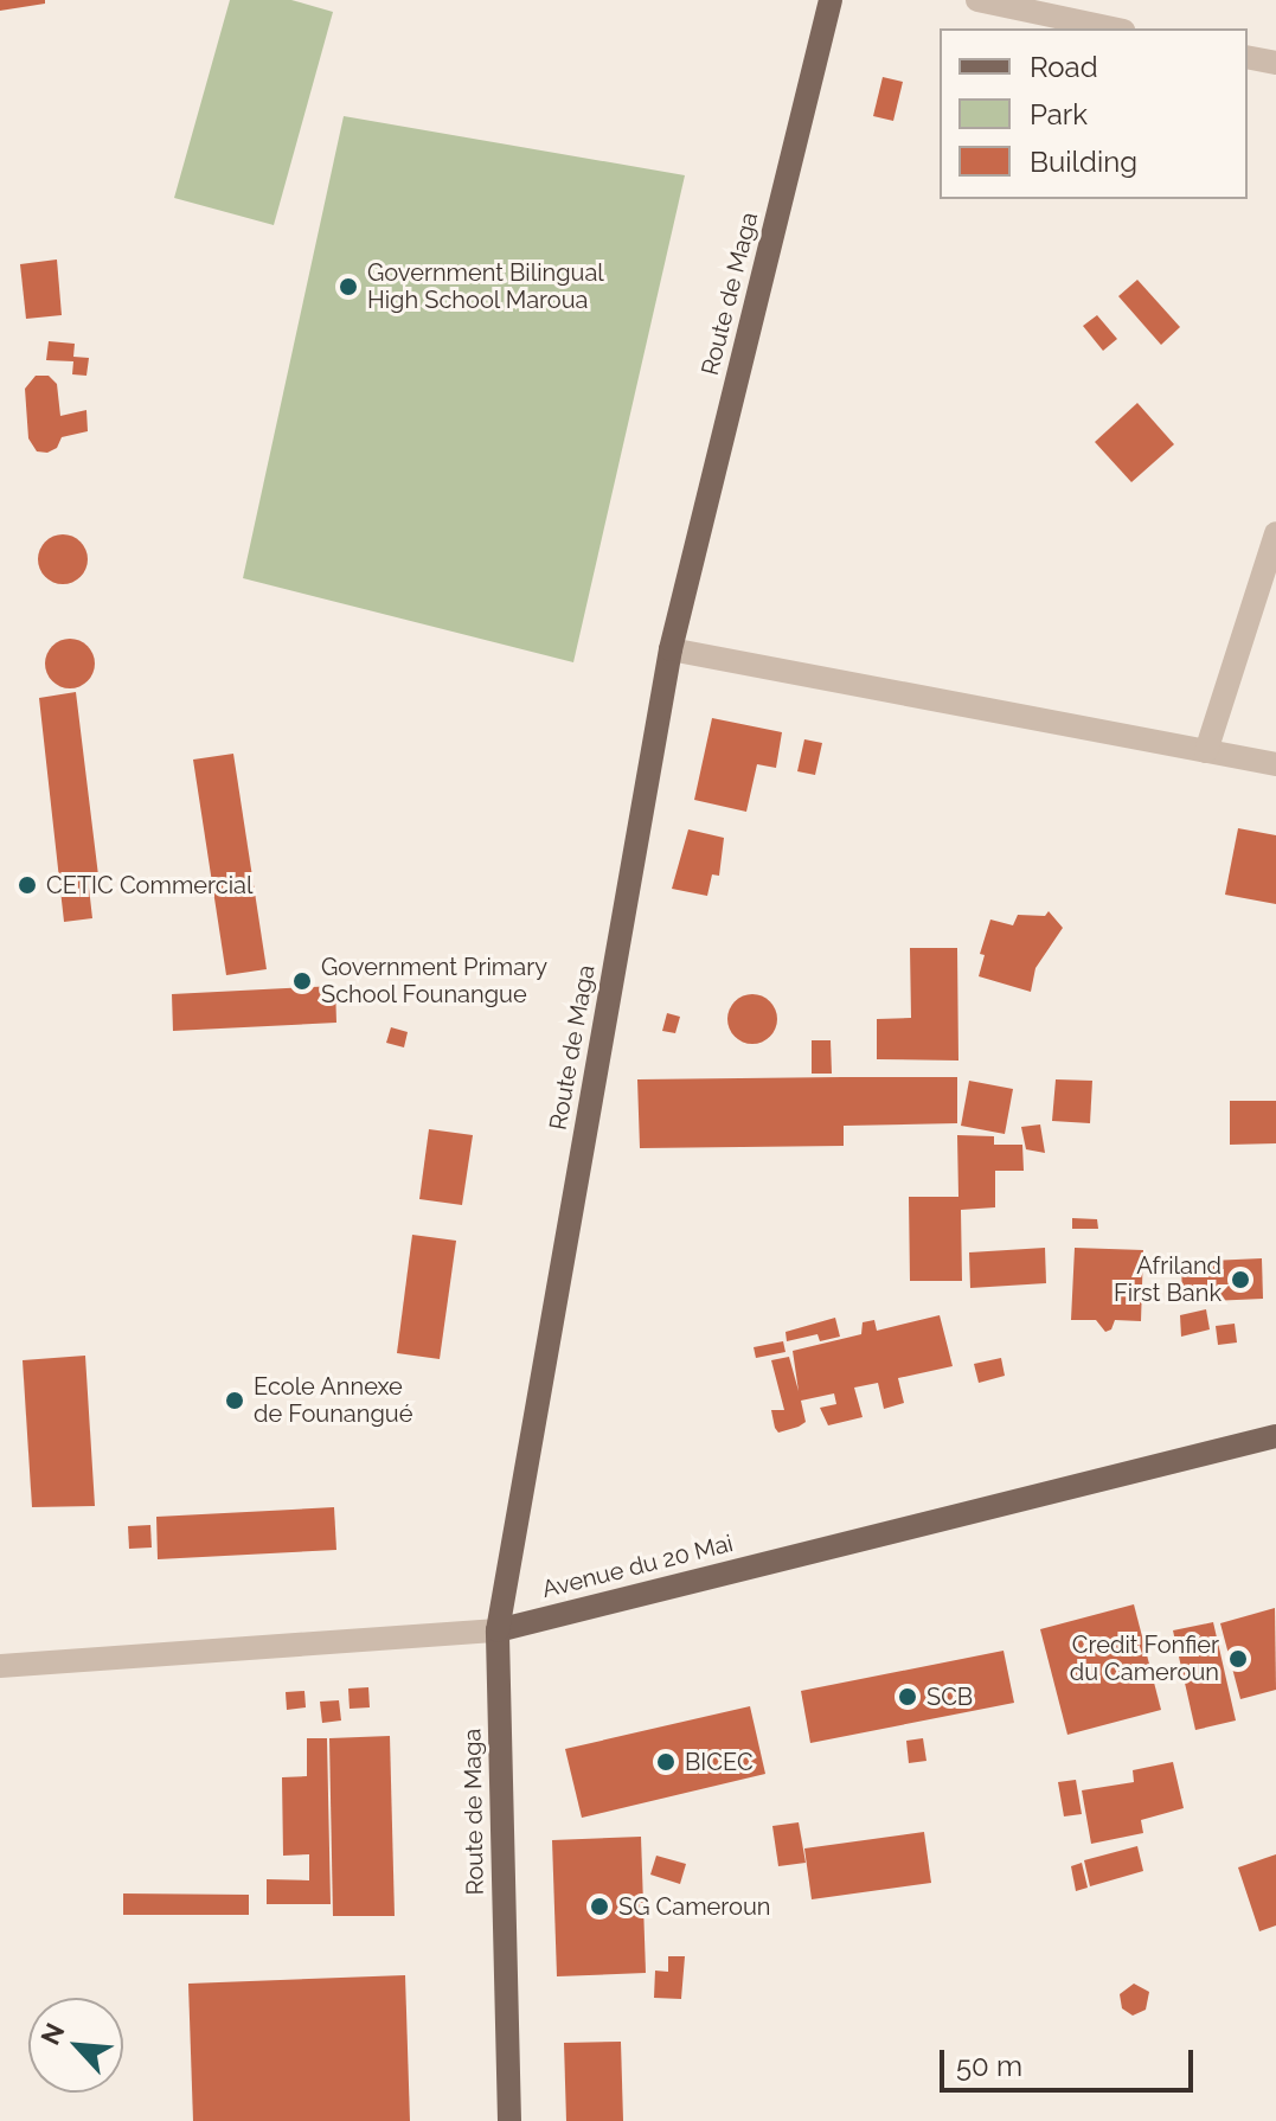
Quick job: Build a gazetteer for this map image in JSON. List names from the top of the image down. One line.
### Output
{"streets":{"main road":["Route de Maga","Avenue du 20 Mai"]},"crossings":[["Route de Maga","Avenue du 20 Mai"]],"places":["Government Bilingual High School Maroua","CETIC Commercial","Government Primary School Founangue","Afriland First Bank","Ecole Annexe de Founangué","Credit Fonfier du Cameroun","SCB","BICEC","SG Cameroun"],"legend":["Road","Park","Building"],"scale_bar":"50 m","north":"top left"}
